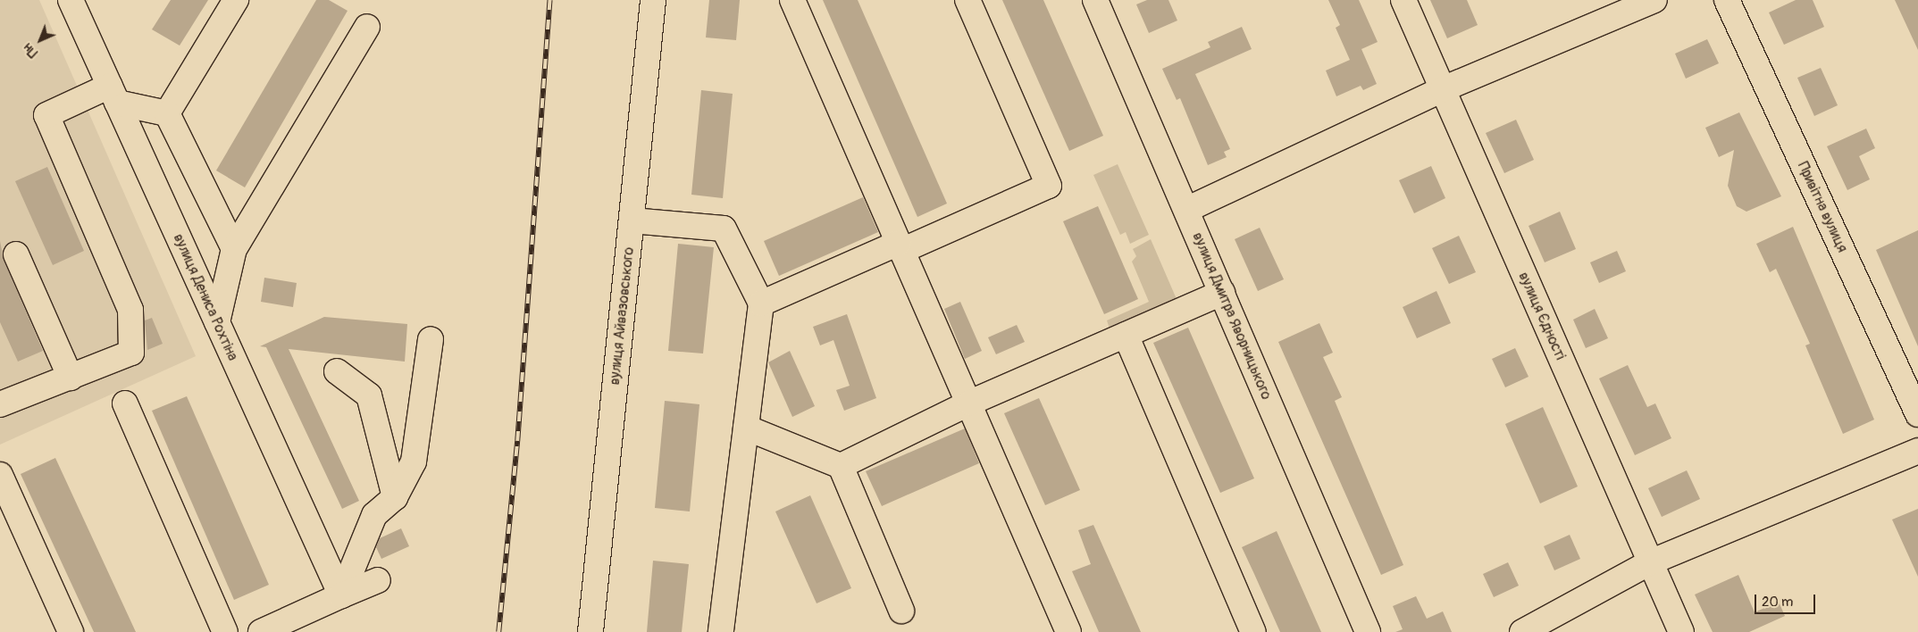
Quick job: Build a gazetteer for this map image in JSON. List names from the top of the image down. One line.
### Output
{"streets":{"street":["Привітна вулиця","вулиця Дениса Рохтіна","вулиця Айвазовського","вулиця Дмитра Яворницького","вулиця Єдності"]},"scale_bar":"20 m","north":"bottom left"}
